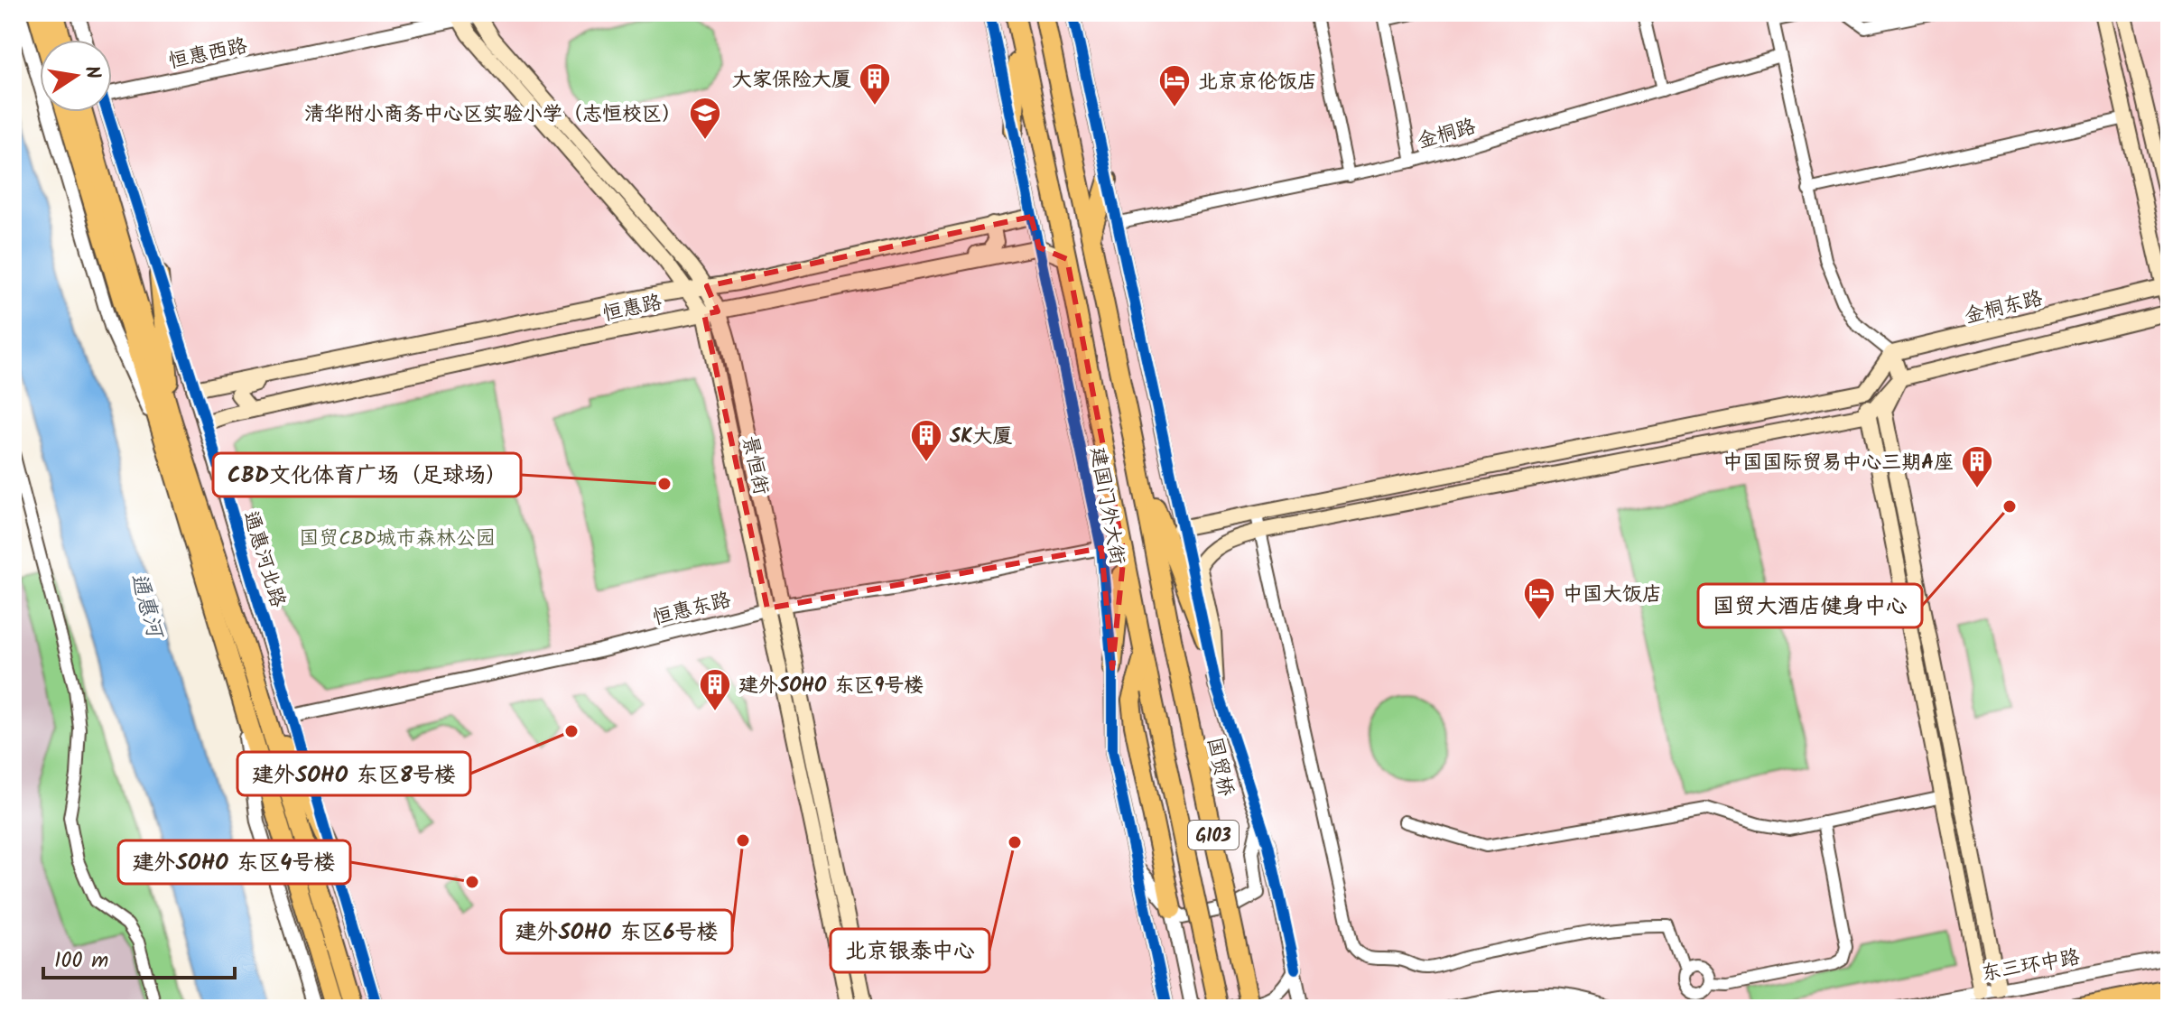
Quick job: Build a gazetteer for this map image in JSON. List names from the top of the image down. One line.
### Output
{"streets":{"highway":["建国门外大街","国贸桥","G103"],"main road":["金桐东路","恒惠路","景恒街"],"street":["恒惠西路","金桐路","通惠河北路","恒惠东路","东三环中路"]},"crossings":[["恒惠西路","景恒街"],["恒惠路","景恒街"],["恒惠路","建国门外大街"],["恒惠路","通惠河北路"],["景恒街","恒惠东路"],["建国门外大街","恒惠东路"],["建国门外大街","国贸桥"],["建国门外大街","G103"],["通惠河北路","恒惠东路"]],"water":["通惠河"],"parks":["国贸CBD城市森林公园"],"places":{"building":["大家保险大厦","SK大厦","中国国际贸易中心三期A座","建外SOHO 东区9号楼"],"hotel":["北京京伦饭店","中国大饭店"],"school or university":["清华附小商务中心区实验小学（志恒校区）"],"other":["CBD文化体育广场（足球场）","国贸大酒店健身中心","建外SOHO 东区8号楼","建外SOHO 东区6号楼","北京银泰中心","建外SOHO 东区4号楼"]},"scale_bar":"100 m","north":"right"}
